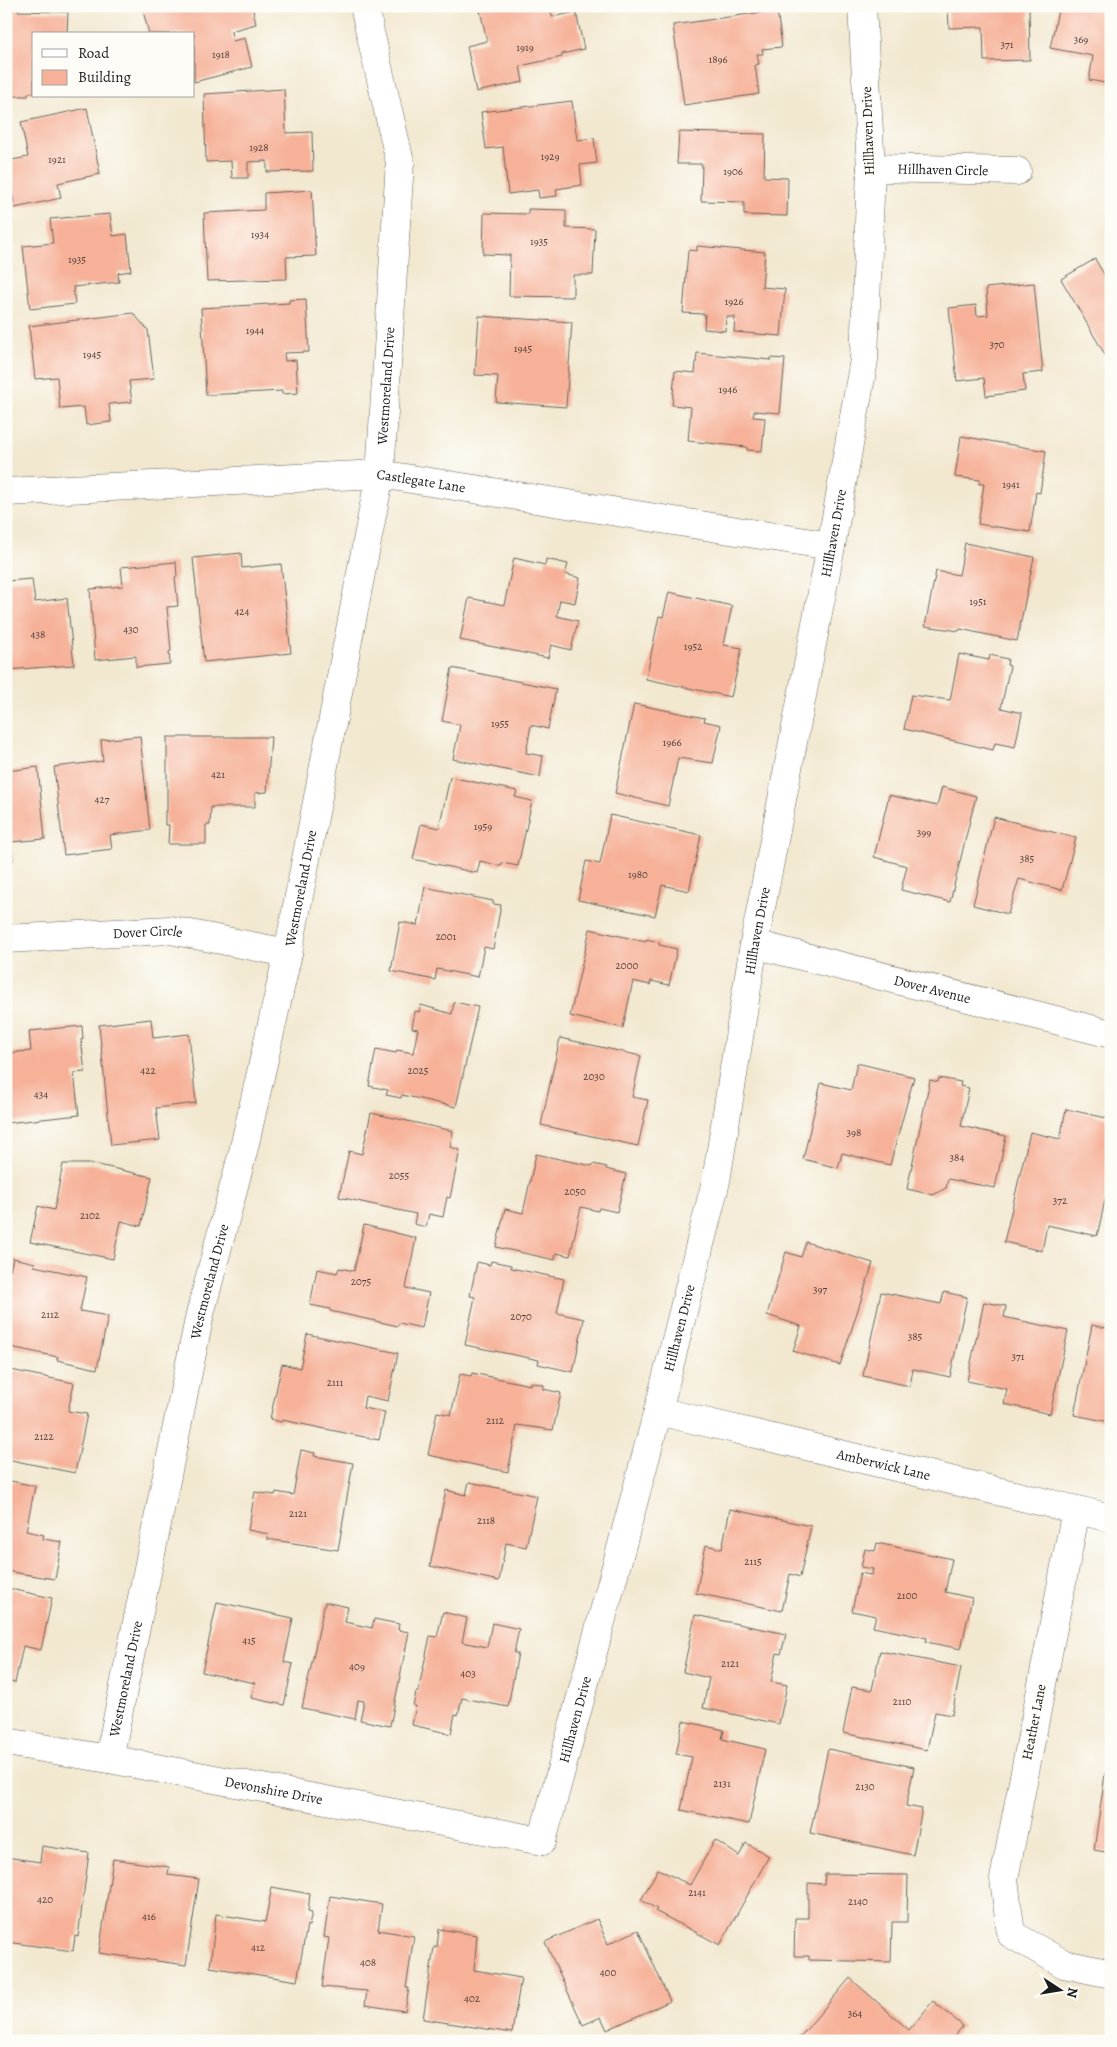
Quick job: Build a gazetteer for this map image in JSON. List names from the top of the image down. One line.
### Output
{"streets":{"street":["Hillhaven Drive","Hillhaven Circle","Westmoreland Drive","Castlegate Lane","Dover Circle","Dover Avenue","Amberwick Lane","Heather Lane","Devonshire Drive"]},"crossings":[["Hillhaven Drive","Hillhaven Circle"],["Hillhaven Drive","Castlegate Lane"],["Hillhaven Drive","Dover Avenue"],["Hillhaven Drive","Amberwick Lane"],["Hillhaven Drive","Devonshire Drive"],["Westmoreland Drive","Castlegate Lane"],["Westmoreland Drive","Dover Circle"],["Westmoreland Drive","Devonshire Drive"],["Amberwick Lane","Heather Lane"]],"house_numbers":["369","371","1919","1918","1896","1928","1929","1921","1906","1934","1935","1935","1926","1944","370","1945","1945","1946","1941","1951","424","430","438","1952","1955","1966","421","427","1959","399","385","1980","2001","2000","422","2025","2030","434","398","384","2055","2050","372","2102","2075","397","2112","2070","385","371","2111","2112","2122","2121","2118","2115","2100","415","2121","409","403","2110","2131","2130","2141","420","2140","416","412","408","400","402","364"],"legend":["Road","Building"],"north":"right"}
